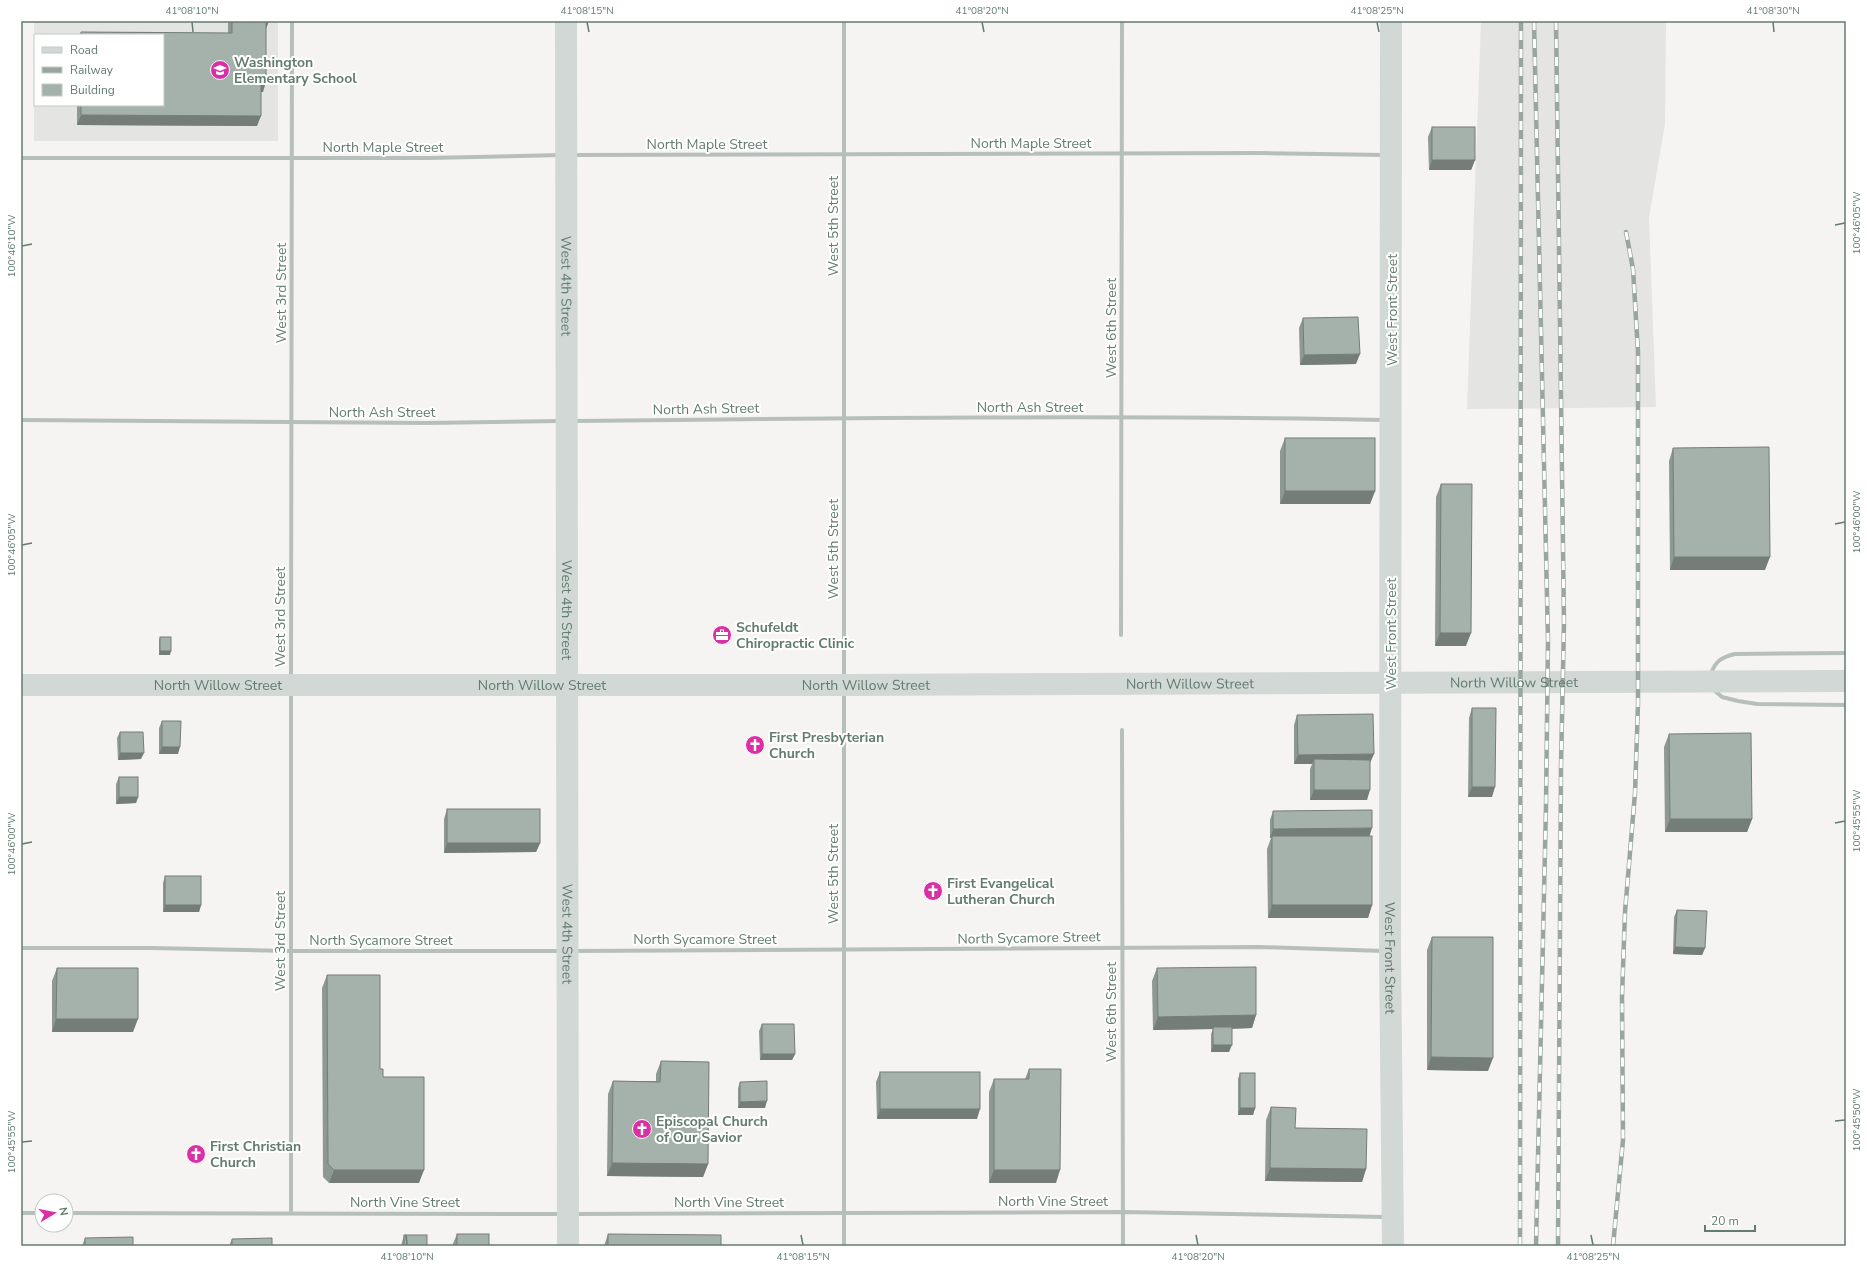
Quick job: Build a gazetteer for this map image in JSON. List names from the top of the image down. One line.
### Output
{"streets":{"main road":["West 4th Street","West Front Street","North Willow Street"],"street":["North Maple Street","West 5th Street","West 3rd Street","West 6th Street","North Ash Street","North Sycamore Street","North Vine Street"]},"crossings":[["North Maple Street","West 5th Street"],["North Maple Street","West 4th Street"],["North Maple Street","West 3rd Street"],["North Maple Street","West Front Street"],["North Maple Street","West 6th Street"],["West 5th Street","North Ash Street"],["West 5th Street","North Willow Street"],["West 5th Street","North Sycamore Street"],["West 5th Street","North Vine Street"],["West 4th Street","North Ash Street"],["West 4th Street","North Willow Street"],["West 4th Street","North Sycamore Street"],["West 4th Street","North Vine Street"],["West 3rd Street","North Ash Street"],["West 3rd Street","North Willow Street"],["West 3rd Street","North Sycamore Street"],["West 3rd Street","North Vine Street"],["West Front Street","North Ash Street"],["West Front Street","North Sycamore Street"],["West Front Street","North Vine Street"],["West 6th Street","North Ash Street"],["West 6th Street","North Sycamore Street"],["West 6th Street","North Vine Street"]],"places":{"school or university":["Washington Elementary School"],"office":["Schufeldt Chiropractic Clinic"],"church":["First Presbyterian Church","First Evangelical Lutheran Church","Episcopal Church of Our Savior","First Christian Church"]},"legend":["Road","Railway","Building"],"scale_bar":"20 m","north":"right","coordinates":["41°08'10\"N","41°08'15\"N","41°08'20\"N","41°08'25\"N","41°08'30\"N","100°46'05\"W","100°46'10\"W","100°46'00\"W","100°45'55\"W","100°45'50\"W"]}
